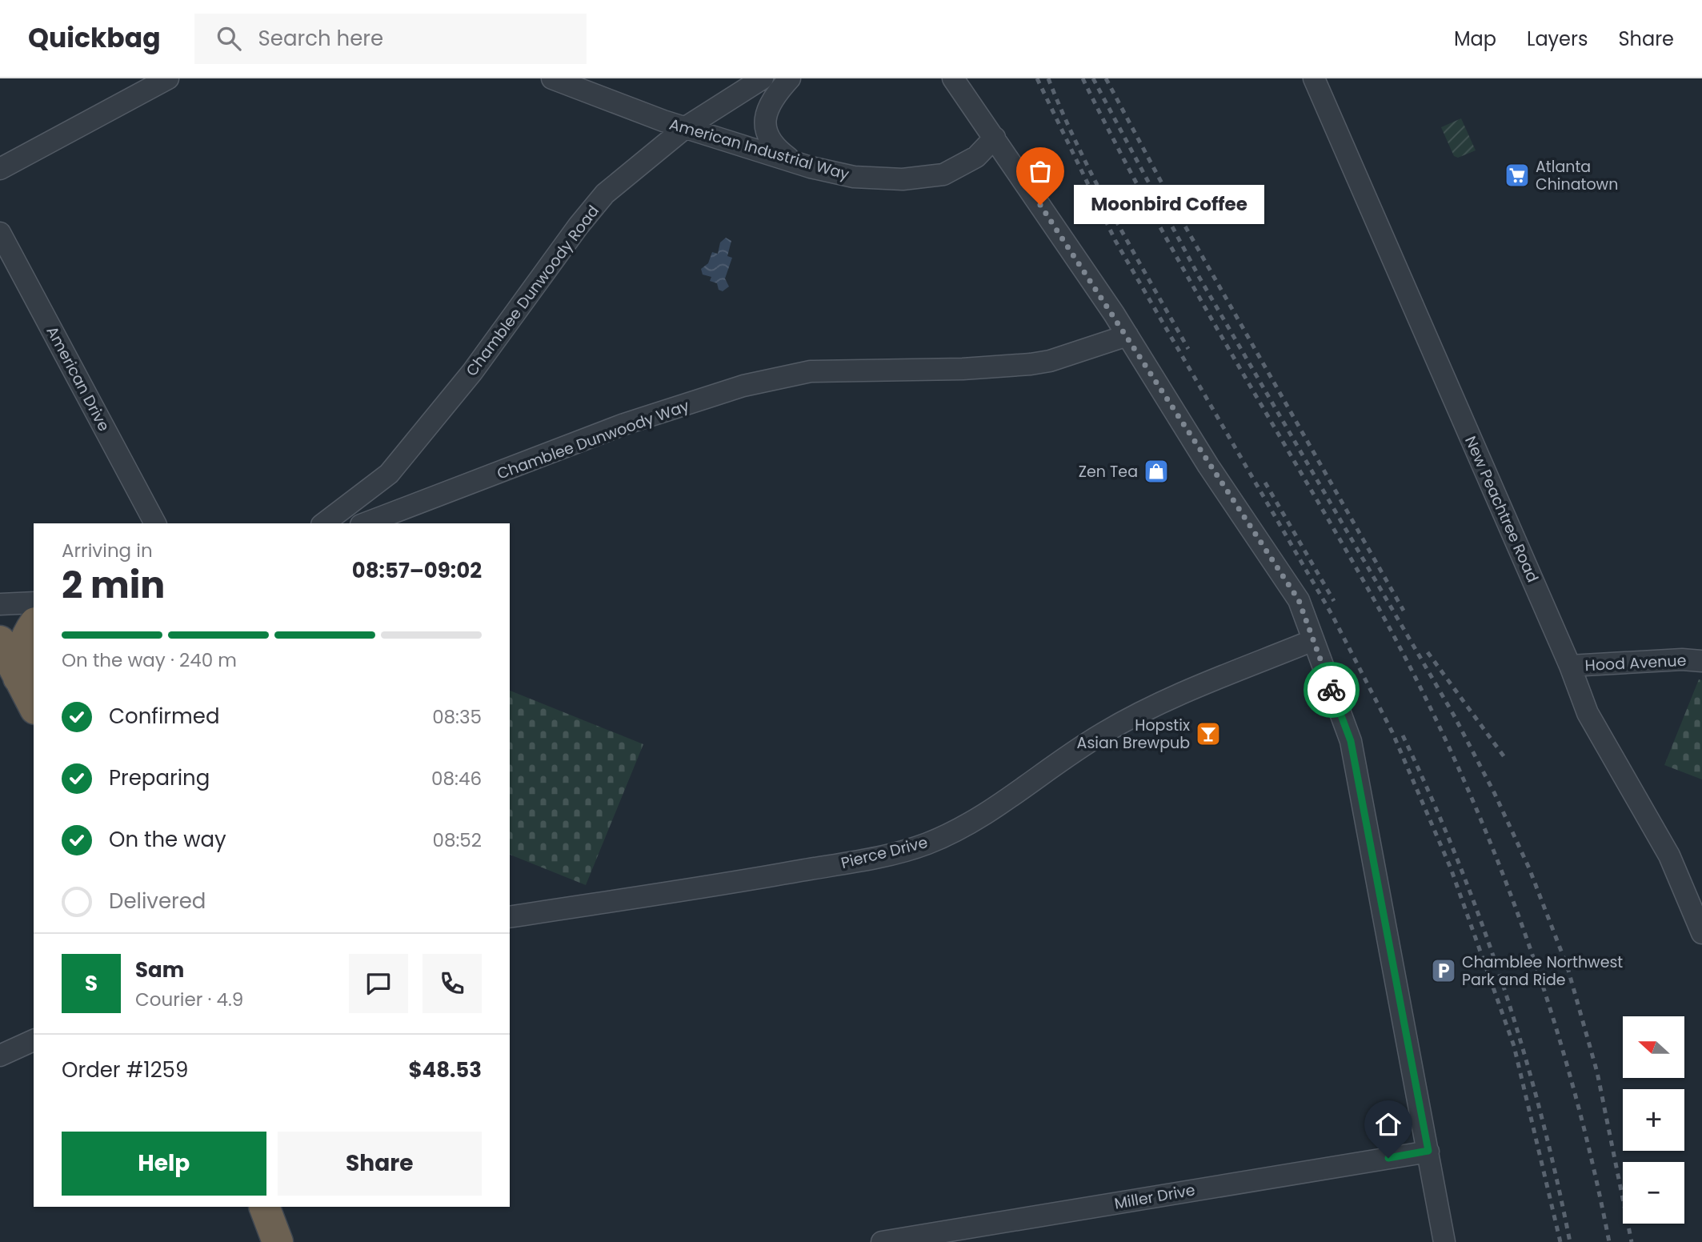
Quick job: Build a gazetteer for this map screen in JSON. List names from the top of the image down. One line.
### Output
{"streets":{"street":["American Industrial Way","Chamblee Dunwoody Road","American Drive","Chamblee Dunwoody Way","New Peachtree Road","Hood Avenue","Pierce Drive","Miller Drive"]},"crossings":[["American Industrial Way","Chamblee Dunwoody Road"],["New Peachtree Road","Hood Avenue"]],"places":{"supermarket":["Atlanta Chinatown"],"other":["Moonbird Coffee"],"shop":["Zen Tea"],"bar":["Hopstix Asian Brewpub"],"parking":["Chamblee Northwest Park and Ride"]},"north":"left","page":{"header":"Quickbag","search":"Search here","nav":["Map","Layers","Share"],"bubble":"Moonbird Coffee","heading":["2 min","Arriving in","08:57–09:02"],"panel":["Sam","Courier · 4.9","Order #1259","$48.53"],"bar":"On the way · 240 m","list":[["Confirmed","08:35"],["Preparing","08:46"],["On the way","08:52"],"Delivered"],"round":"S","map_buttons":["+","−"],"buttons":["Help","Share"]}}
